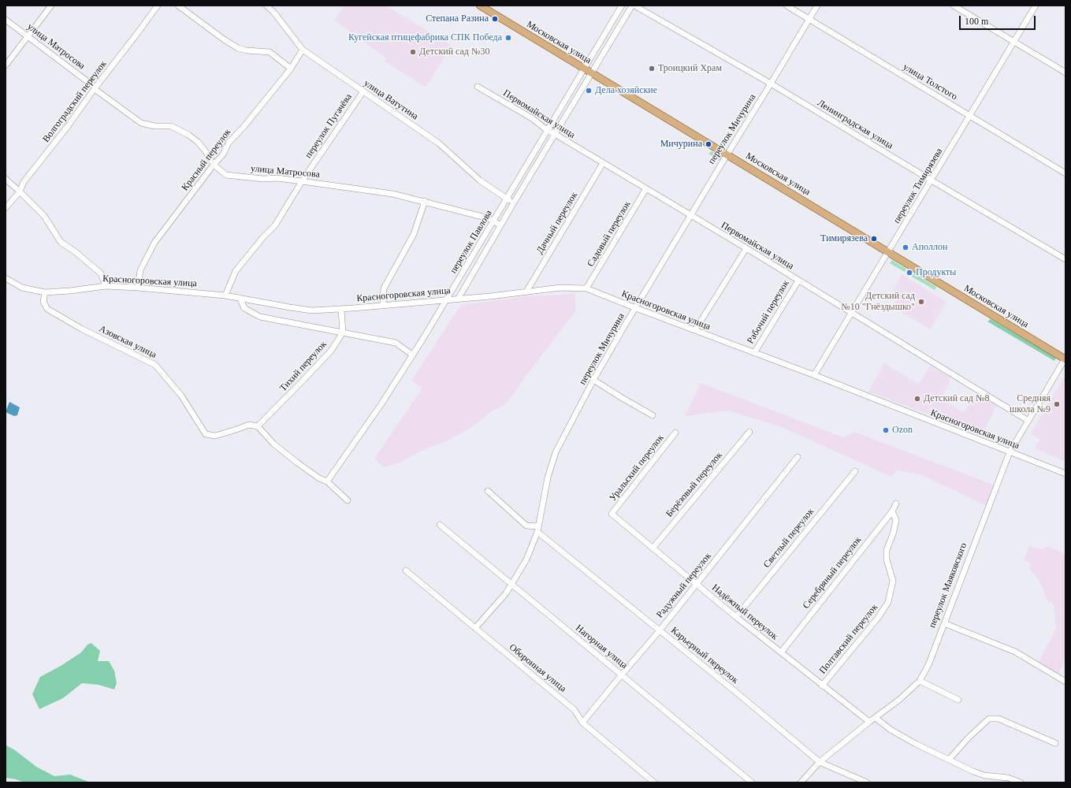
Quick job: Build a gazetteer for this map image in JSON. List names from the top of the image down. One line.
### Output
{"streets":{"main road":["Московская улица"],"street":["улица Матросова","улица Толстого","улица Ватутина","Волгоградский переулок","Первомайская улица","Ленинградская улица","переулок Пугачёва","переулок Мичурина","Красный переулок","переулок Тимирязева","Дачный переулок","Садовый переулок","переулок Павлова","Красногоровская улица","Рабочий переулок","Азовская улица","Тихий переулок","Уральский переулок","Берёзовый переулок","Светлый переулок","Серебряный переулок","Радужный переулок","переулок Маяковского","Надёжный переулок","Полтавский переулок","Нагорная улица","Карьерный переулок","Оборонная улица"]},"crossings":[["Московская улица","переулок Мичурина"],["Московская улица","переулок Тимирязева"],["Московская улица","переулок Павлова"],["Московская улица","переулок Маяковского"],["улица Матросова","Волгоградский переулок"],["улица Матросова","переулок Пугачёва"],["улица Матросова","Красный переулок"],["улица Матросова","переулок Павлова"],["улица Толстого","переулок Мичурина"],["улица Толстого","переулок Тимирязева"],["улица Ватутина","переулок Пугачёва"],["улица Ватутина","Красный переулок"],["улица Ватутина","переулок Павлова"],["Первомайская улица","переулок Мичурина"],["Первомайская улица","переулок Тимирязева"],["Первомайская улица","Дачный переулок"],["Первомайская улица","Садовый переулок"],["Первомайская улица","переулок Павлова"],["Первомайская улица","Рабочий переулок"],["Первомайская улица","переулок Маяковского"],["Ленинградская улица","переулок Мичурина"],["Ленинградская улица","переулок Тимирязева"],["Ленинградская улица","переулок Павлова"],["переулок Пугачёва","Красногоровская улица"],["переулок Мичурина","Красногоровская улица"],["переулок Мичурина","Нагорная улица"],["переулок Мичурина","Карьерный переулок"],["переулок Мичурина","Оборонная улица"],["Красный переулок","Красногоровская улица"],["переулок Тимирязева","Красногоровская улица"],["Дачный переулок","Красногоровская улица"],["Садовый переулок","Красногоровская улица"],["переулок Павлова","Красногоровская улица"],["Красногоровская улица","Рабочий переулок"],["Красногоровская улица","Азовская улица"],["Красногоровская улица","переулок Маяковского"],["Азовская улица","Тихий переулок"],["Уральский переулок","Надёжный переулок"],["Берёзовый переулок","Надёжный переулок"],["Светлый переулок","Надёжный переулок"],["Серебряный переулок","Надёжный переулок"],["Серебряный переулок","Полтавский переулок"],["Радужный переулок","Надёжный переулок"],["Радужный переулок","Нагорная улица"],["Радужный переулок","Карьерный переулок"],["Радужный переулок","Оборонная улица"],["переулок Маяковского","Надёжный переулок"],["переулок Маяковского","Карьерный переулок"],["Надёжный переулок","Полтавский переулок"]],"places":["Степана Разина","Кугейская птицефабрика СПК Победа","Детский сад №30","Троицкий Храм","Дела хозяйские","Мичурина","Тимирязева","Аполлон","Продукты","Детский сад №10 \"Гнёздышко\"","Детский сад №8","Средняя школа №9","Ozon"],"scale_bar":"100 m"}
